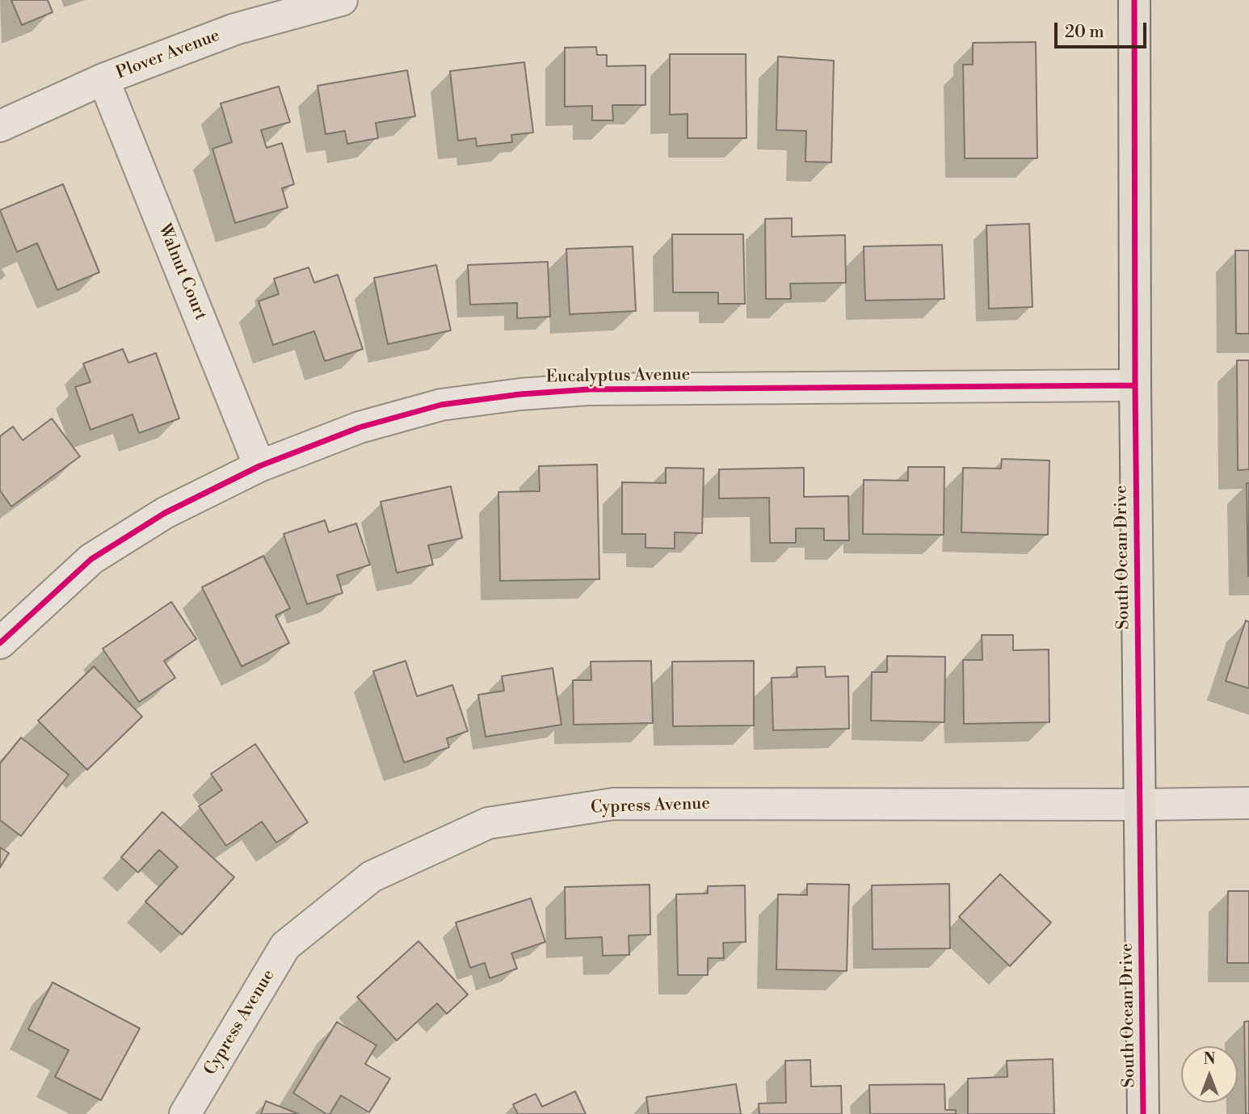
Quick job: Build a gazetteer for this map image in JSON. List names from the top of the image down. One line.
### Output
{"streets":{"main road":["South Ocean Drive"],"street":["Plover Avenue","Walnut Court","Eucalyptus Avenue","Cypress Avenue"]},"crossings":[["Plover Avenue","Walnut Court"],["Walnut Court","Eucalyptus Avenue"],["Eucalyptus Avenue","South Ocean Drive"],["South Ocean Drive","Cypress Avenue"]],"scale_bar":"20 m","north":"top"}
